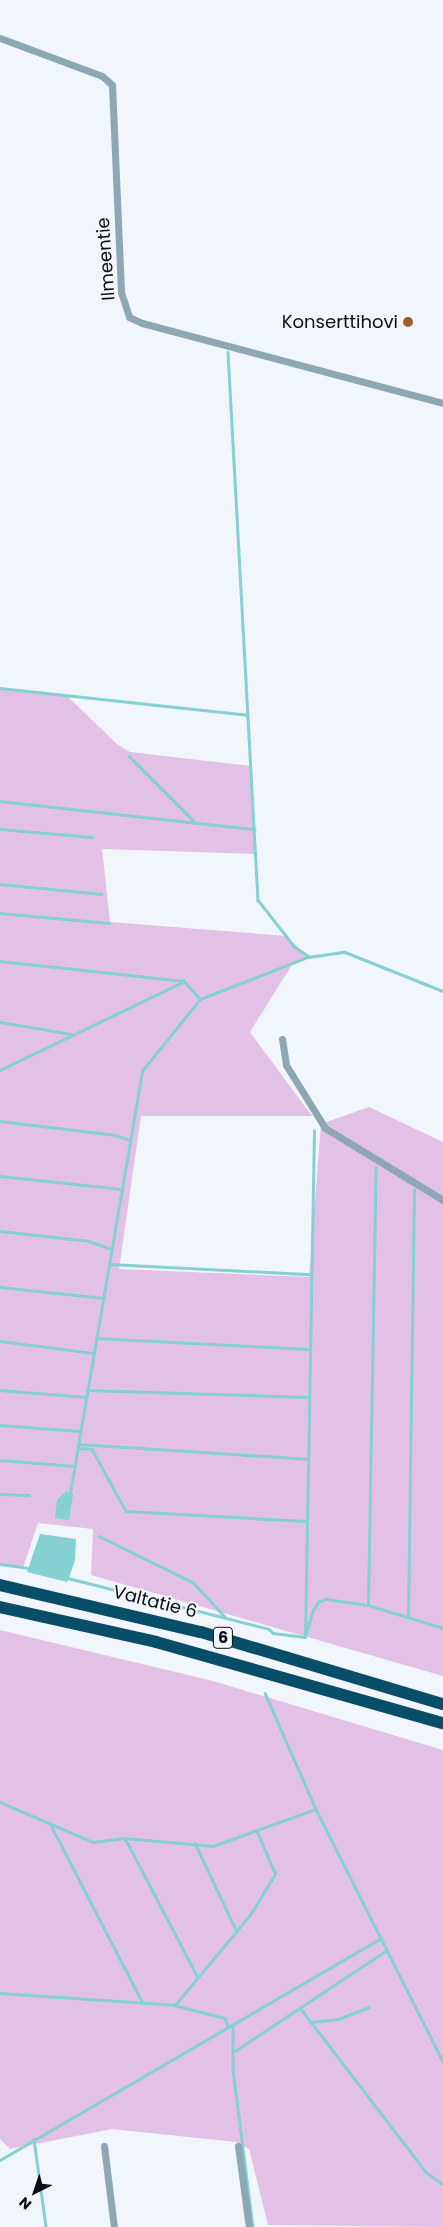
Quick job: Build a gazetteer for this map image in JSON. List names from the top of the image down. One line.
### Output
{"streets":{"highway":["Valtatie 6","6"],"street":["Ilmeentie"]},"places":["Konserttihovi"],"north":"bottom left"}
